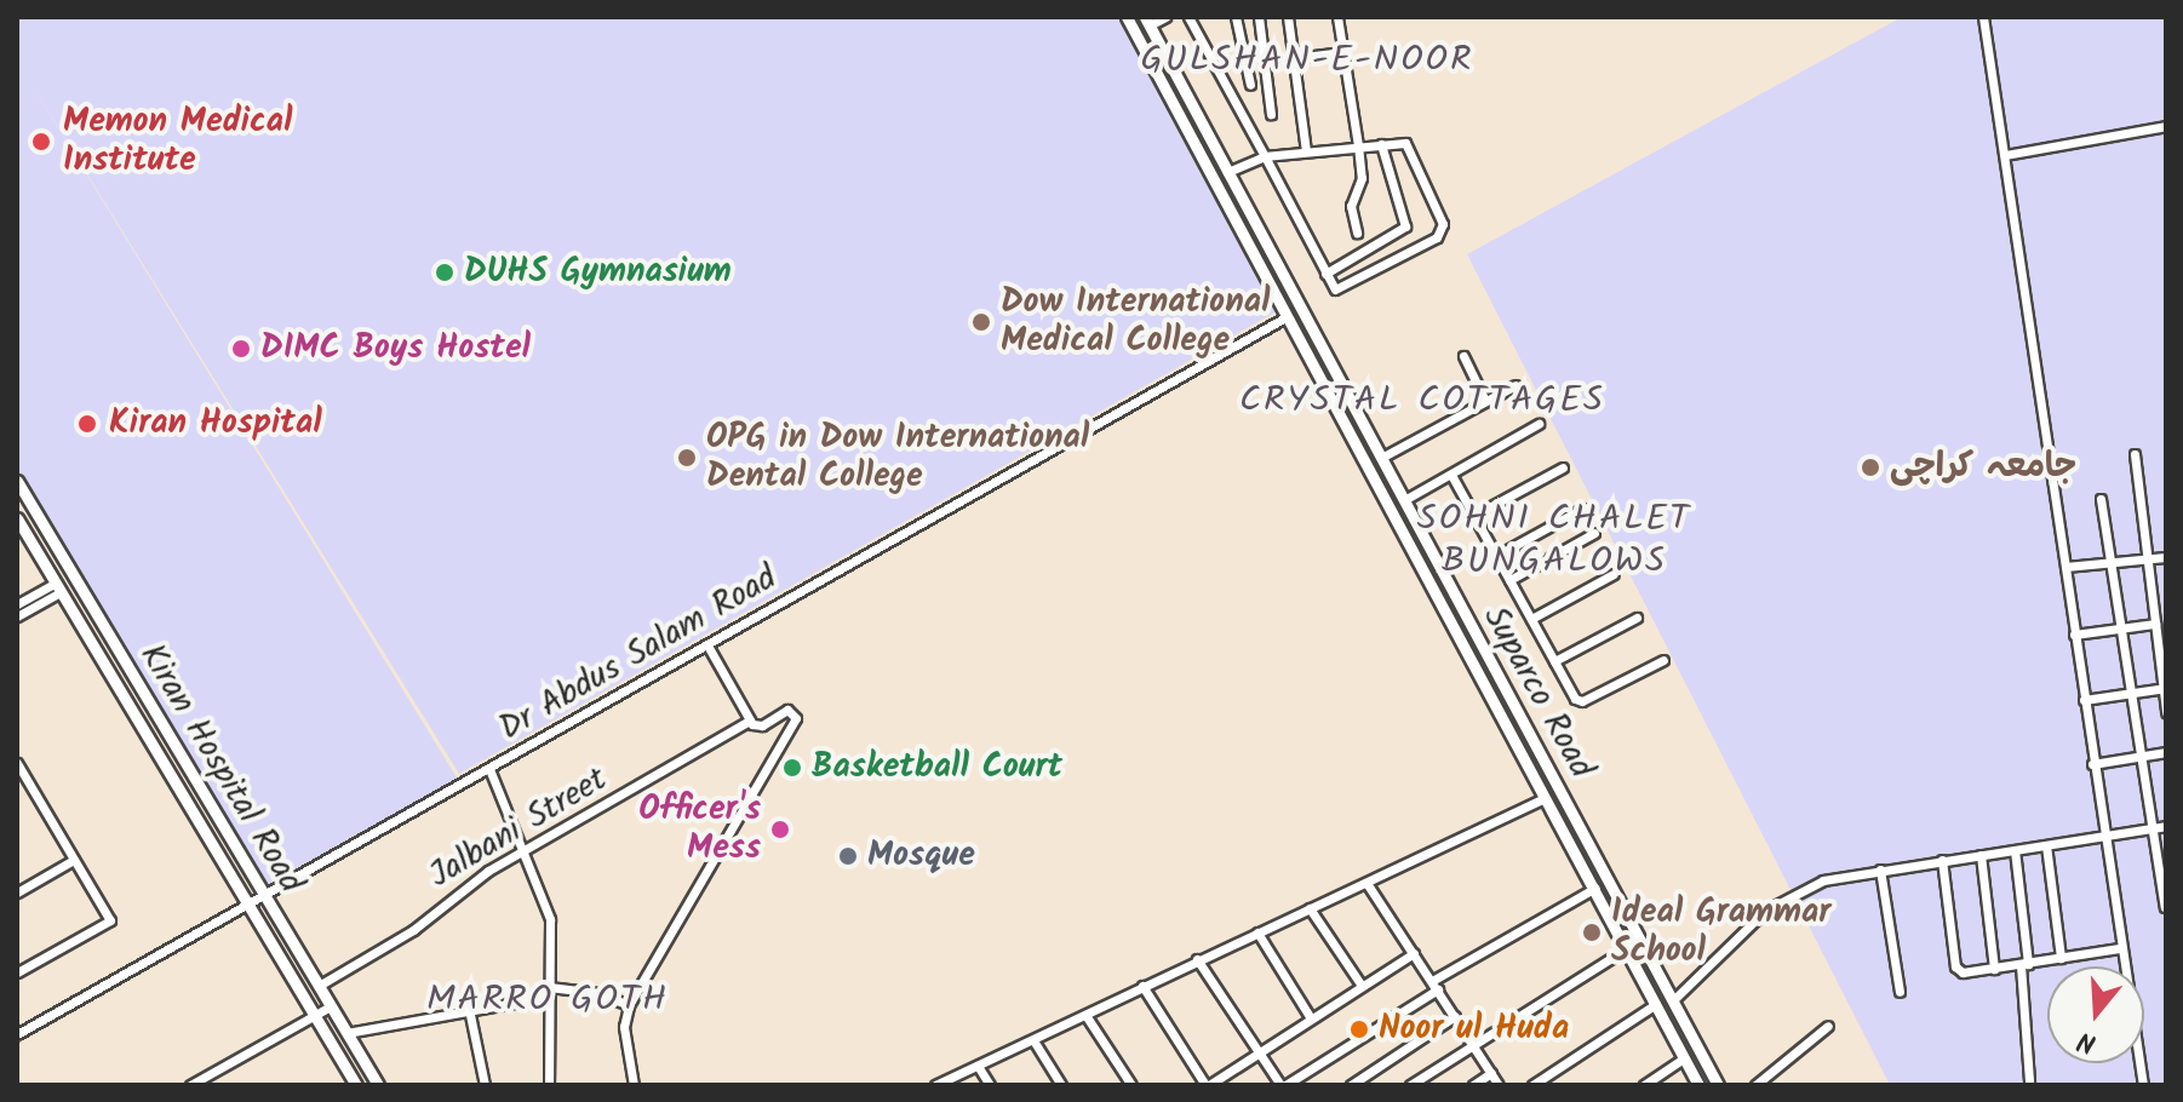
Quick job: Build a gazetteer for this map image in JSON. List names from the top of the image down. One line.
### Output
{"streets":{"main road":["Suparco Road","Kiran Hospital Road"],"street":["Dr Abdus Salam Road","Jalbani Street"]},"crossings":[["Dr Abdus Salam Road","Suparco Road"],["Dr Abdus Salam Road","Kiran Hospital Road"],["Kiran Hospital Road","Jalbani Street"]],"districts":["GULSHAN-E-NOOR","CRYSTAL COTTAGES","SOHNI CHALET BUNGALOWS","MARRO GOTH"],"places":["Memon Medical Institute","DUHS Gymnasium","Dow International Medical College","DIMC Boys Hostel","Kiran Hospital","OPG in Dow International Dental College","جامعہ کراچی","Basketball Court","Officer's Mess","Mosque","Ideal Grammar School","Noor ul Huda"],"north":"bottom"}
